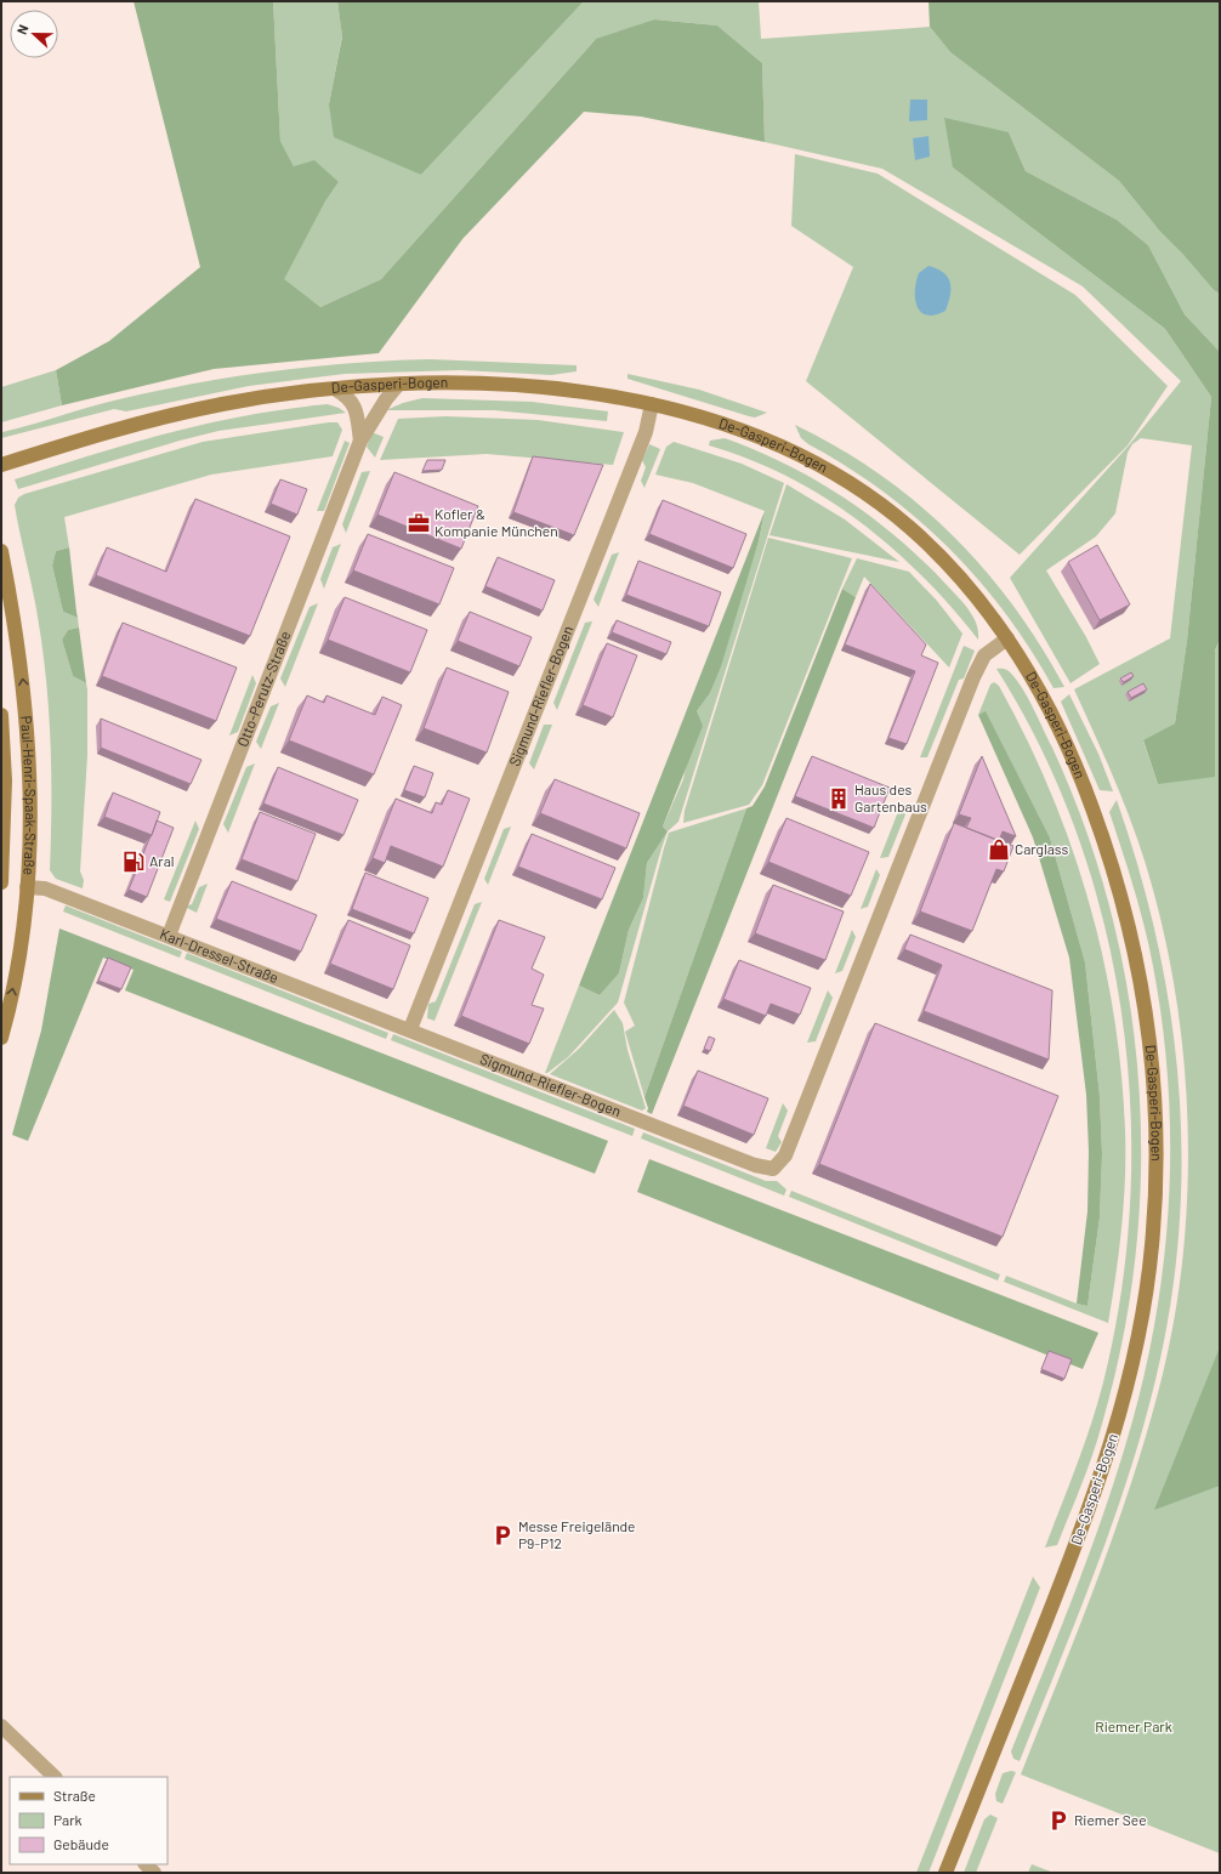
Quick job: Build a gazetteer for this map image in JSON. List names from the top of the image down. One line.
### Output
{"streets":{"main road":["De-Gasperi-Bogen","Paul-Henri-Spaak-Straße"],"street":["Otto-Perutz-Straße","Sigmund-Riefler-Bogen","Karl-Dressel-Straße"]},"crossings":[["De-Gasperi-Bogen","Otto-Perutz-Straße"],["De-Gasperi-Bogen","Sigmund-Riefler-Bogen"],["Otto-Perutz-Straße","Karl-Dressel-Straße"],["Sigmund-Riefler-Bogen","Karl-Dressel-Straße"],["Paul-Henri-Spaak-Straße","Karl-Dressel-Straße"]],"parks":["Riemer Park"],"places":{"office":["Kofler & Kompanie München"],"building":["Haus des Gartenbaus"],"shop":["Carglass"],"fuel station":["Aral"],"parking":["Messe Freigelände P9-P12","Riemer See"]},"legend":["Straße","Park","Gebäude"],"north":"left"}
